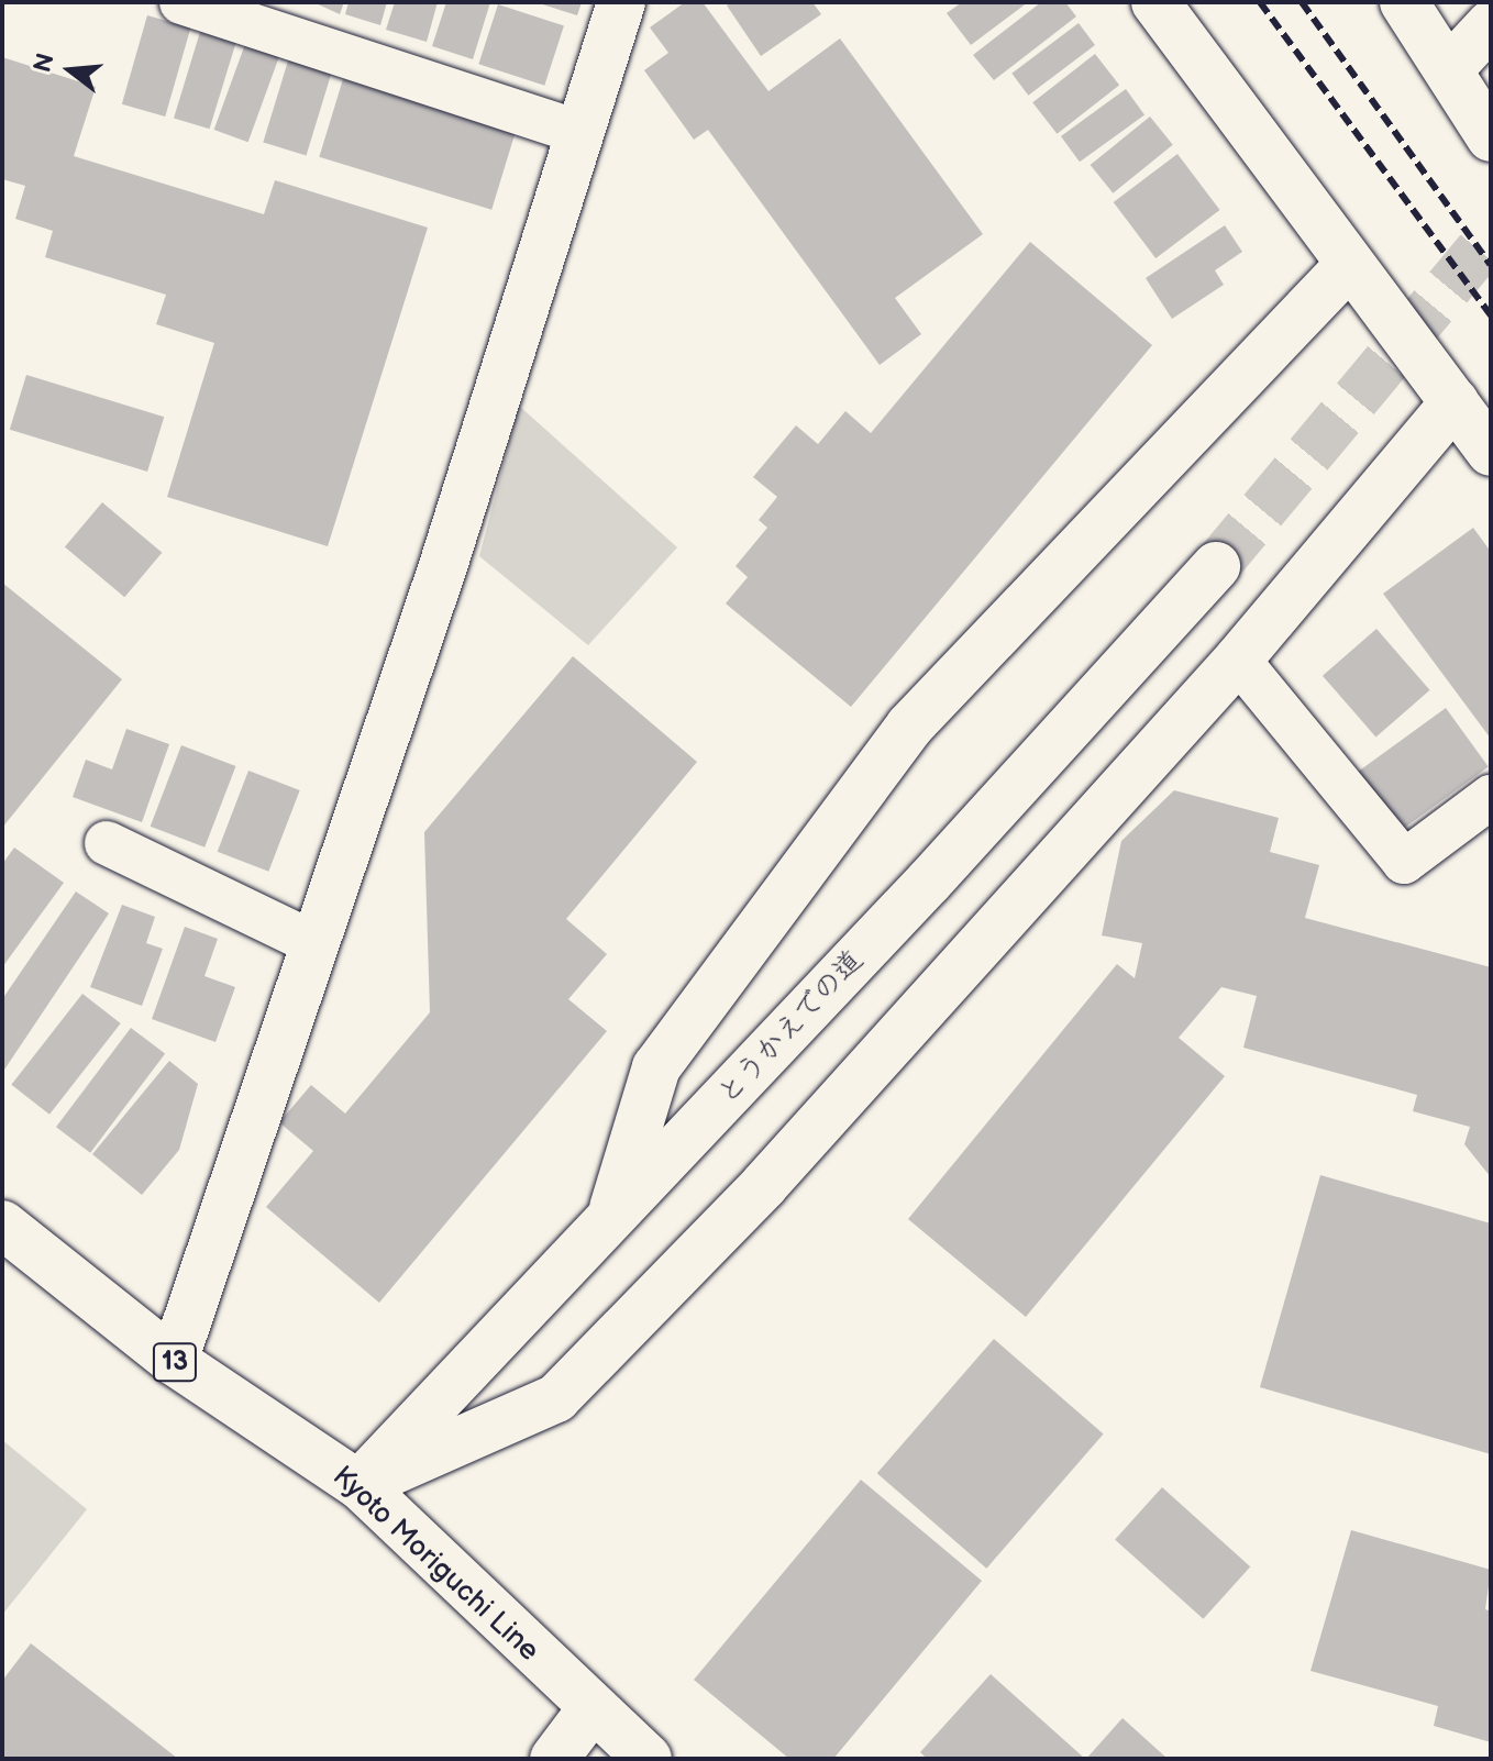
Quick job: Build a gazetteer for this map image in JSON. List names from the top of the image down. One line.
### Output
{"streets":{"street":["とうかえでの道","13","Kyoto Moriguchi Line"]},"crossings":[["とうかえでの道","Kyoto Moriguchi Line"]],"north":"left"}
